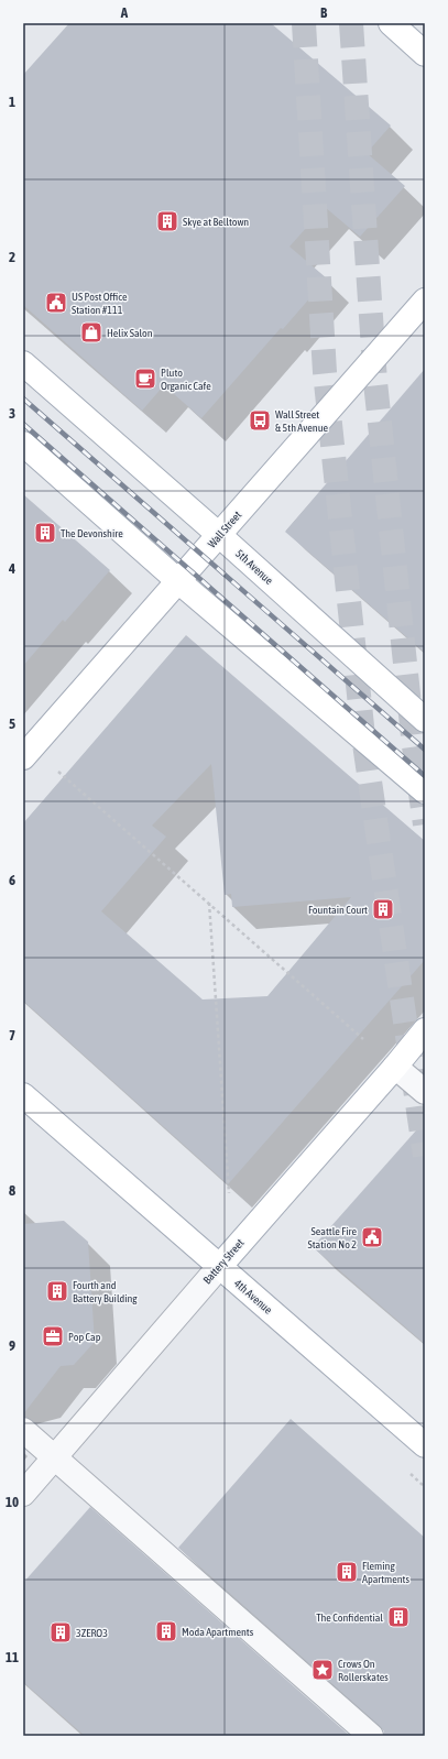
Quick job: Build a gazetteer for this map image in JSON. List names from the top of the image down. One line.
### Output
{"streets":{"main road":["Wall Street","5th Avenue","Battery Street","4th Avenue"]},"crossings":[["Wall Street","5th Avenue"],["Battery Street","4th Avenue"]],"places":{"building":["Skye at Belltown","The Devonshire","Fountain Court","Fourth and Battery Building","Fleming Apartments","The Confidential","Moda Apartments","3ZERO3"],"public building":["US Post Office Station #111","Seattle Fire Station No 2"],"shop":["Helix Salon"],"cafe":["Pluto Organic Cafe"],"bus stop":["Wall Street & 5th Avenue"],"office":["Pop Cap"],"place":["Crows On Rollerskates"]},"grid":{"columns":["A","B"],"rows":["1","2","3","4","5","6","7","8","9","10","11"]}}
